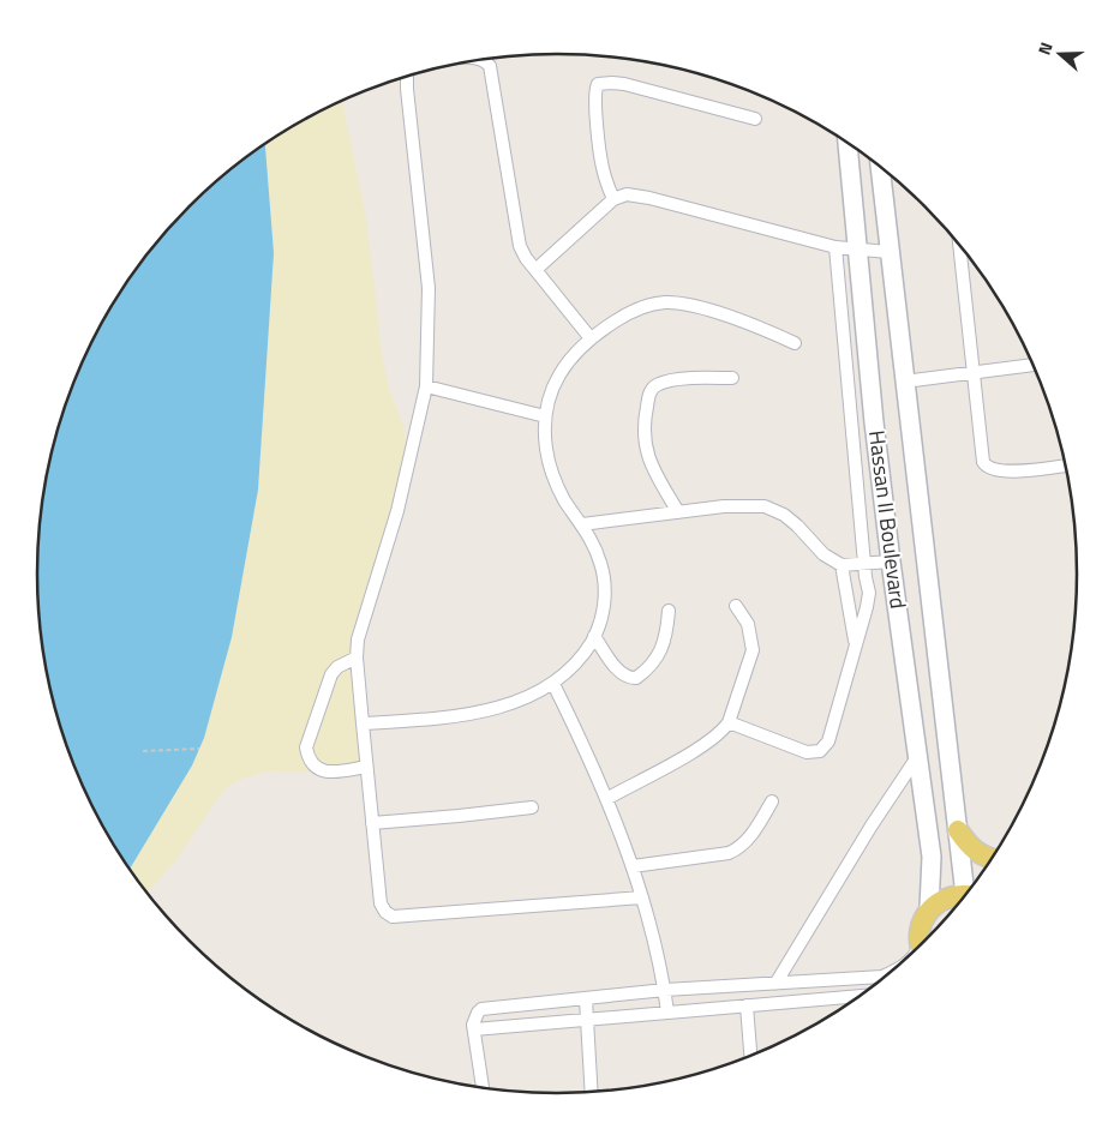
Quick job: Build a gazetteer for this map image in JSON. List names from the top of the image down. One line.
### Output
{"streets":{"main road":["Hassan II Boulevard"]},"north":"left"}
